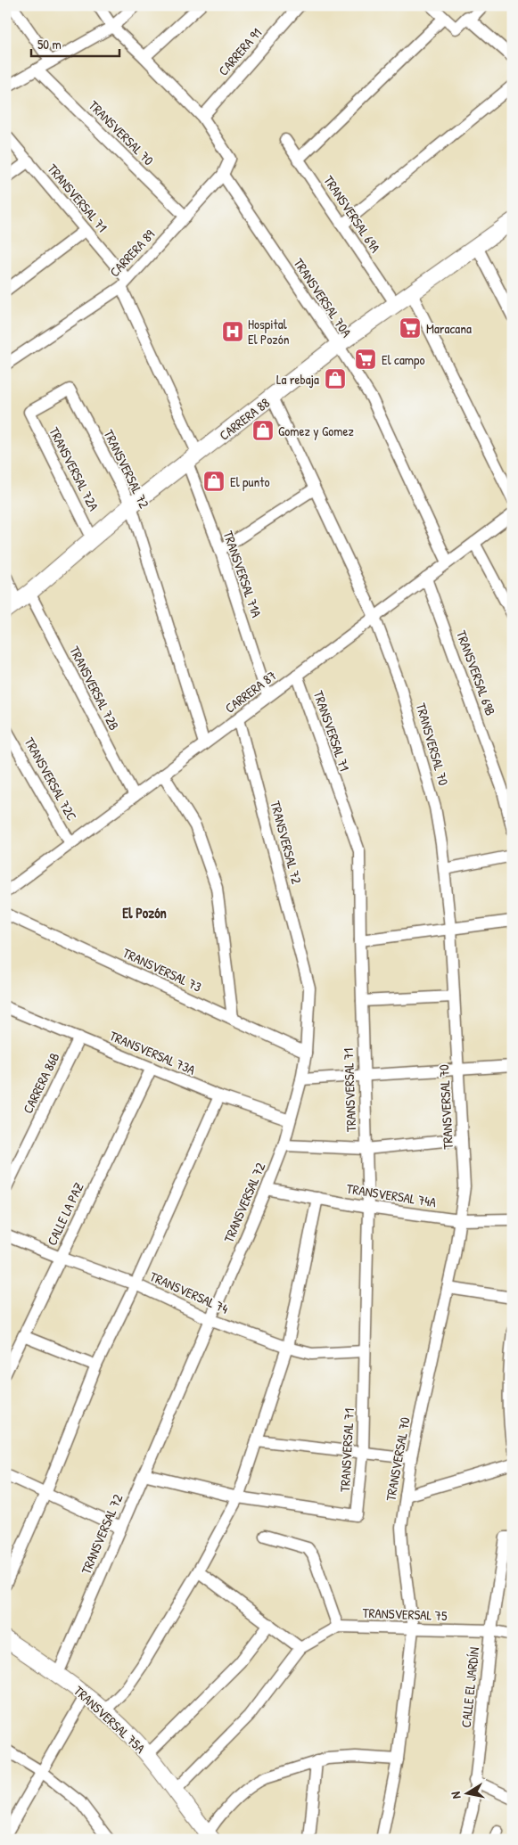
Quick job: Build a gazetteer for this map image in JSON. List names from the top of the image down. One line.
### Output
{"streets":{"street":["CARRERA 91","TRANSVERSAL 70","TRANSVERSAL 71","TRANSVERSAL 69A","CARRERA 89","TRANSVERSAL 70A","CARRERA 88","TRANSVERSAL 72A","TRANSVERSAL 72","TRANSVERSAL 71A","TRANSVERSAL 69B","TRANSVERSAL 72B","CARRERA 87","TRANSVERSAL 72C","TRANSVERSAL 73","TRANSVERSAL 73A","CARRERA 86B","TRANSVERSAL 74A","CALLE LA PAZ","TRANSVERSAL 74","TRANSVERSAL 75","CALLE EL JARDÍN","TRANSVERSAL 75A"]},"crossings":[["TRANSVERSAL 70","CARRERA 89"],["TRANSVERSAL 70","CARRERA 88"],["TRANSVERSAL 70","CARRERA 87"],["TRANSVERSAL 70","TRANSVERSAL 74A"],["TRANSVERSAL 70","TRANSVERSAL 75"],["TRANSVERSAL 71","CARRERA 89"],["TRANSVERSAL 71","TRANSVERSAL 71A"],["TRANSVERSAL 71","CARRERA 87"],["TRANSVERSAL 71","TRANSVERSAL 74A"],["TRANSVERSAL 71","TRANSVERSAL 74"],["TRANSVERSAL 69A","CARRERA 88"],["CARRERA 89","TRANSVERSAL 70A"],["CARRERA 89","TRANSVERSAL 71A"],["TRANSVERSAL 70A","CARRERA 88"],["TRANSVERSAL 70A","CARRERA 87"],["CARRERA 88","TRANSVERSAL 72A"],["CARRERA 88","TRANSVERSAL 72"],["CARRERA 88","TRANSVERSAL 71A"],["CARRERA 88","TRANSVERSAL 72B"],["TRANSVERSAL 72A","TRANSVERSAL 72"],["TRANSVERSAL 72","CARRERA 87"],["TRANSVERSAL 72","TRANSVERSAL 73"],["TRANSVERSAL 72","TRANSVERSAL 73A"],["TRANSVERSAL 72","TRANSVERSAL 74A"],["TRANSVERSAL 72","TRANSVERSAL 74"],["TRANSVERSAL 72","TRANSVERSAL 75A"],["TRANSVERSAL 71A","CARRERA 87"],["TRANSVERSAL 69B","CARRERA 87"],["TRANSVERSAL 72B","CARRERA 87"],["CARRERA 87","TRANSVERSAL 72C"],["TRANSVERSAL 73A","CARRERA 86B"],["TRANSVERSAL 73A","CALLE LA PAZ"],["CALLE LA PAZ","TRANSVERSAL 74"],["TRANSVERSAL 75","CALLE EL JARDÍN"]],"districts":["El Pozón"],"places":{"supermarket":["Maracana","El campo"],"hospital":["Hospital El Pozón"],"shop":["La rebaja","Gomez y Gomez","El punto"]},"scale_bar":"50 m","north":"left"}
